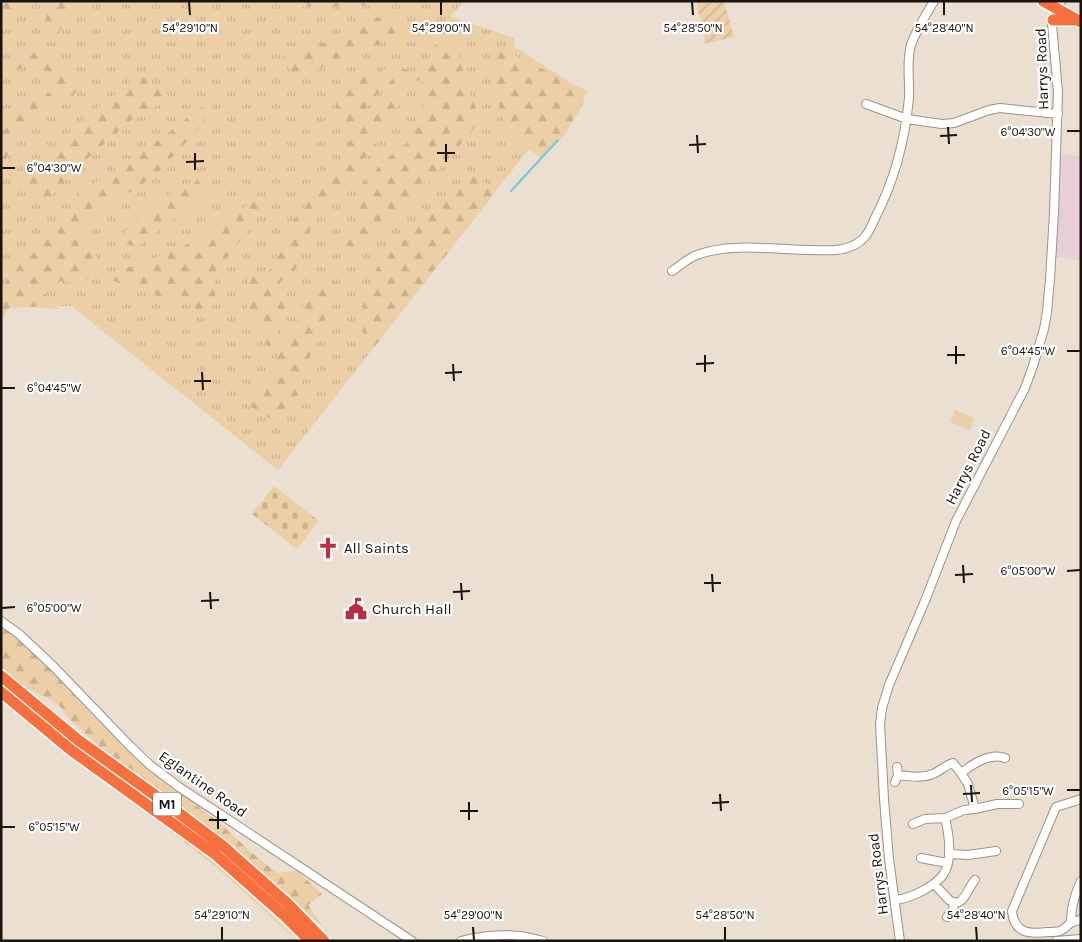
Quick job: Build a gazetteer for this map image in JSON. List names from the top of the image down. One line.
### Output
{"streets":{"highway":["M1"],"street":["Harrys Road","Eglantine Road"]},"places":{"church":["All Saints"],"public building":["Church Hall"]},"coordinates":["54°29'10\"N","54°29'00\"N","54°28'50\"N","54°28'40\"N","6°04'30\"W","6°04'45\"W","6°05'00\"W","6°05'15\"W"]}
